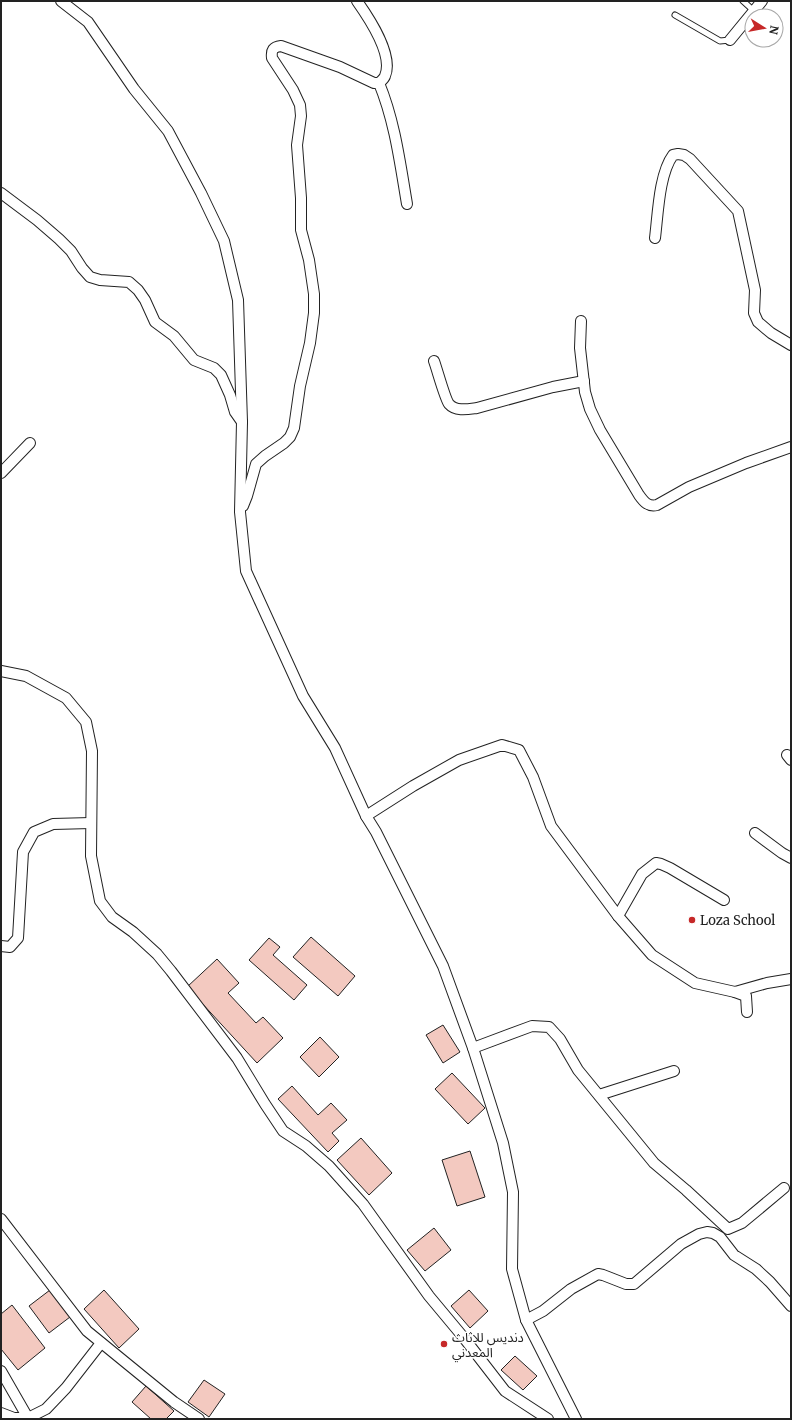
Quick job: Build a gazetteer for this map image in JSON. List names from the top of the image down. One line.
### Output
{"places":["Loza School","دنديس للاثاث المعدني"],"north":"right"}
